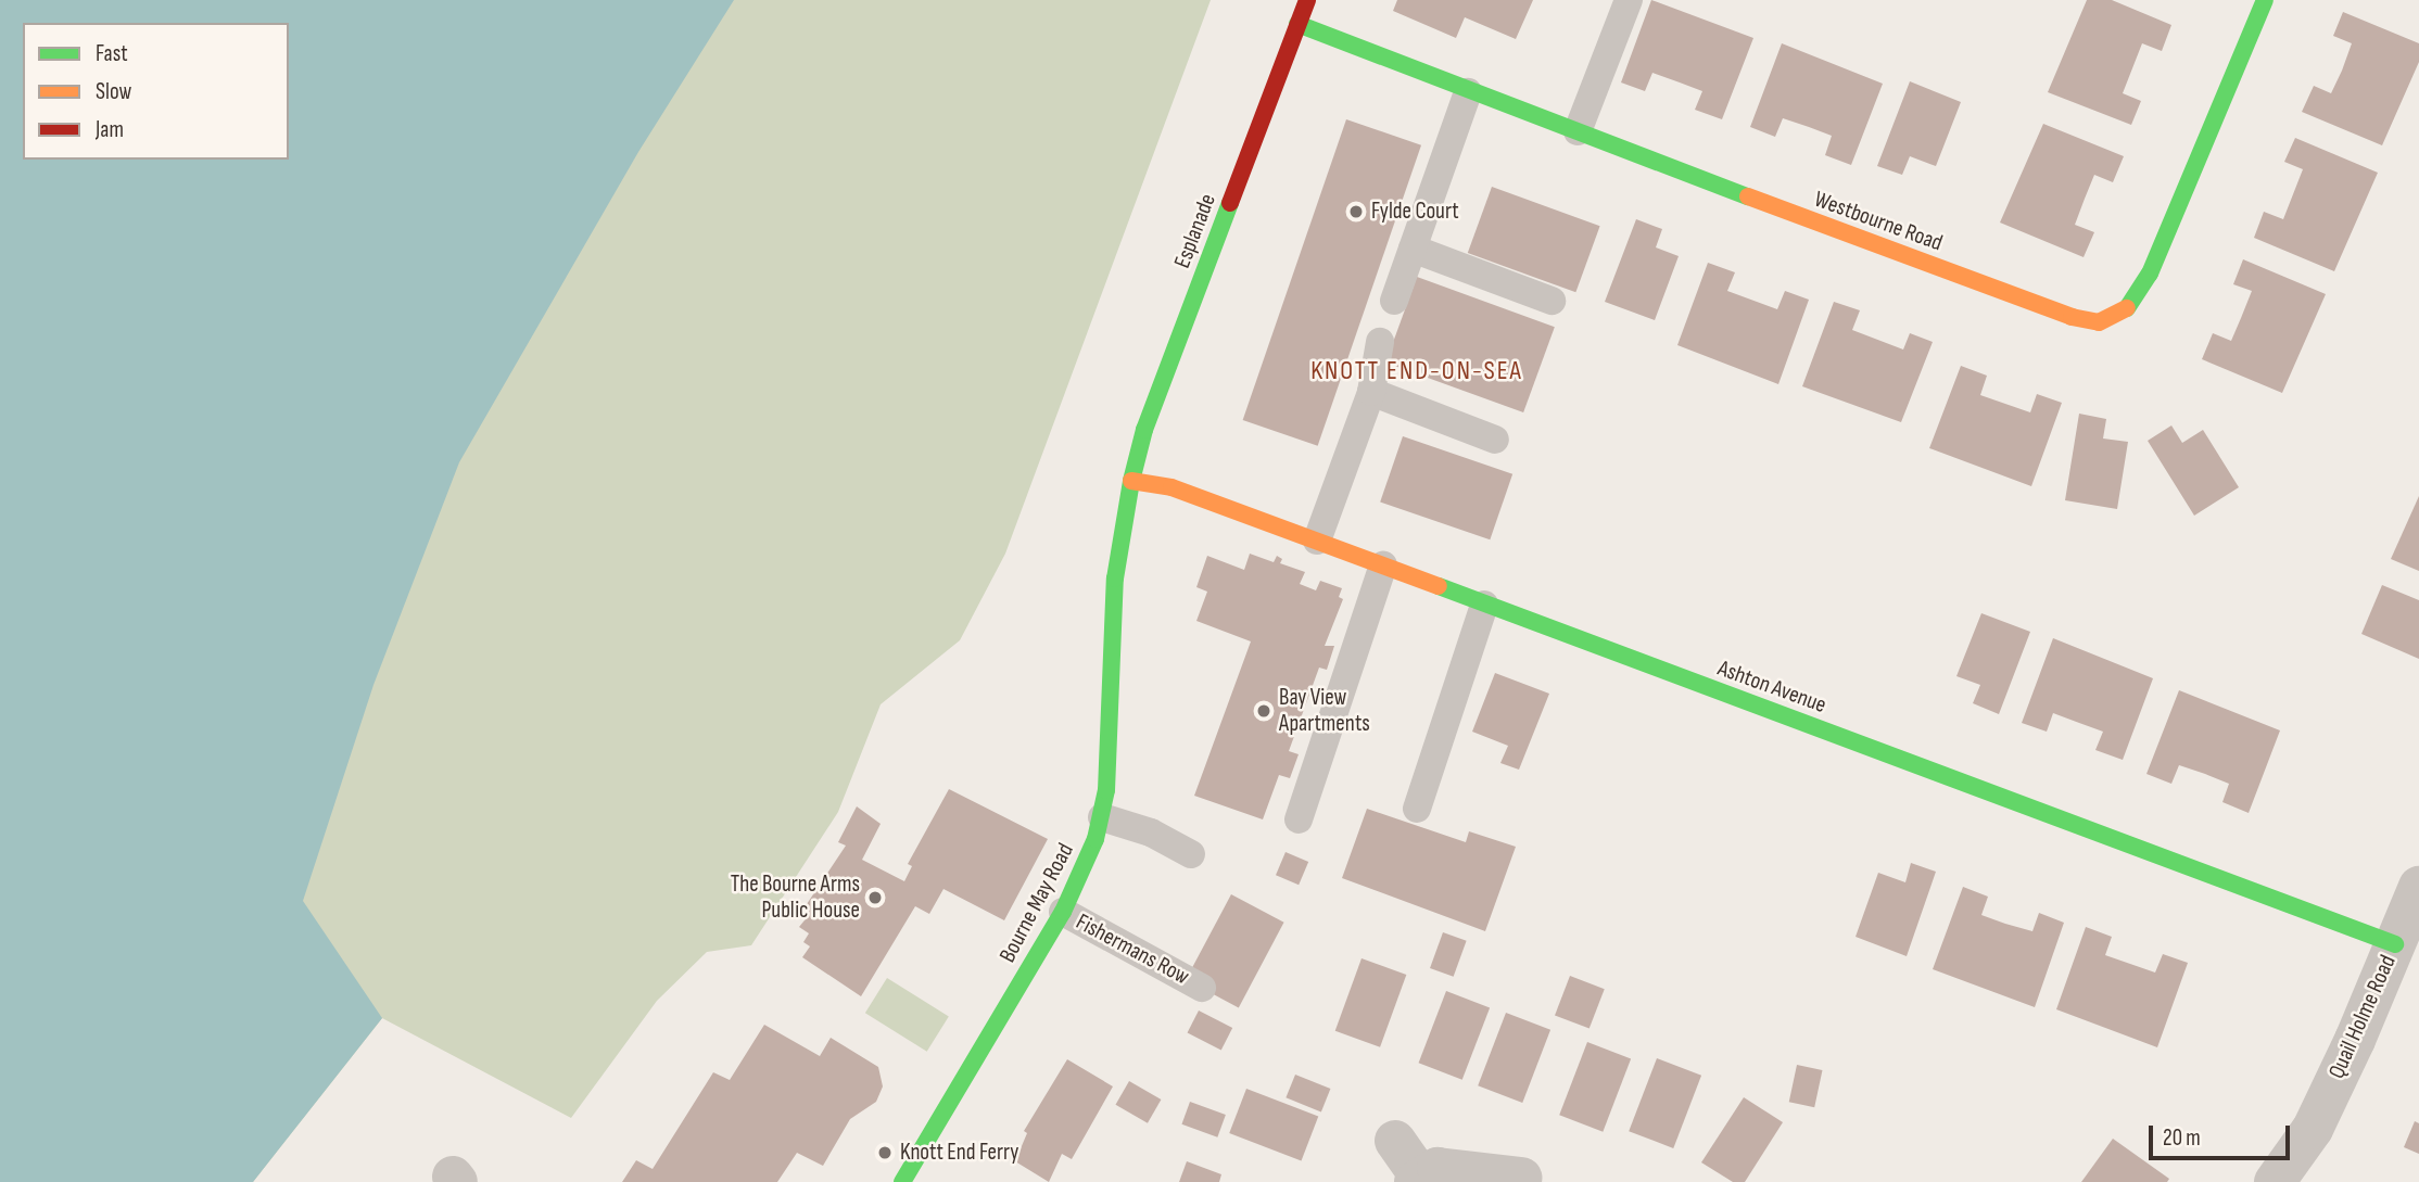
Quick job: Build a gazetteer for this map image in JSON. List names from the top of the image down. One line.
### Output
{"streets":{"street":["Westbourne Road","Esplanade","Ashton Avenue","Bourne May Road","Quail Holme Road"],"lane":["Fishermans Row"]},"crossings":[["Westbourne Road","Esplanade"],["Esplanade","Ashton Avenue"],["Esplanade","Bourne May Road"],["Ashton Avenue","Bourne May Road"],["Ashton Avenue","Quail Holme Road"],["Bourne May Road","Fishermans Row"]],"districts":["KNOTT END-ON-SEA"],"places":["Fylde Court","Bay View Apartments","The Bourne Arms Public House","Knott End Ferry"],"legend":["Fast","Slow","Jam"],"scale_bar":"20 m"}
